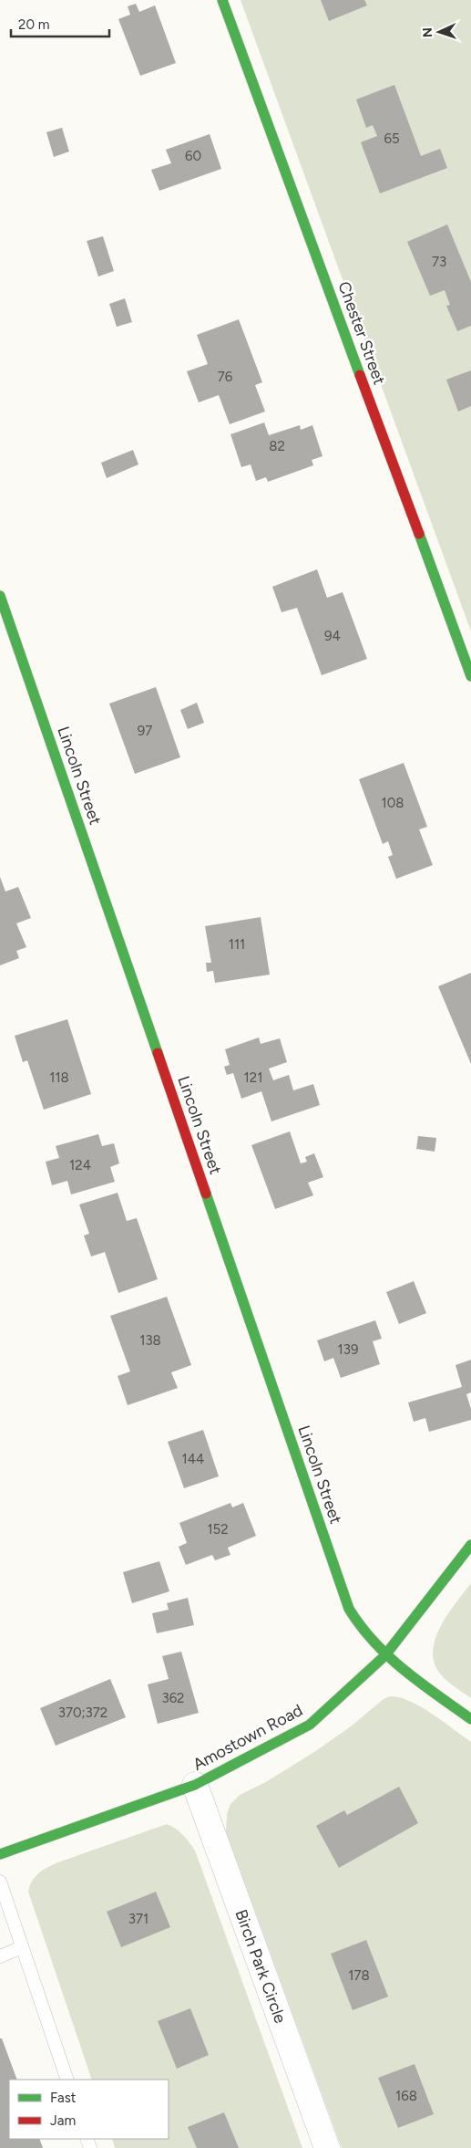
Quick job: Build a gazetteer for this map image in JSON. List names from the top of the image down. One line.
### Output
{"streets":{"street":["Chester Street","Lincoln Street","Amostown Road","Birch Park Circle"]},"crossings":[["Lincoln Street","Amostown Road"],["Amostown Road","Birch Park Circle"]],"house_numbers":["65","60","73","76","82","94","97","108","111","118","121","124","138","139","144","152","362","370;372","371","178","168"],"legend":["Fast","Jam"],"scale_bar":"20 m","north":"left"}
